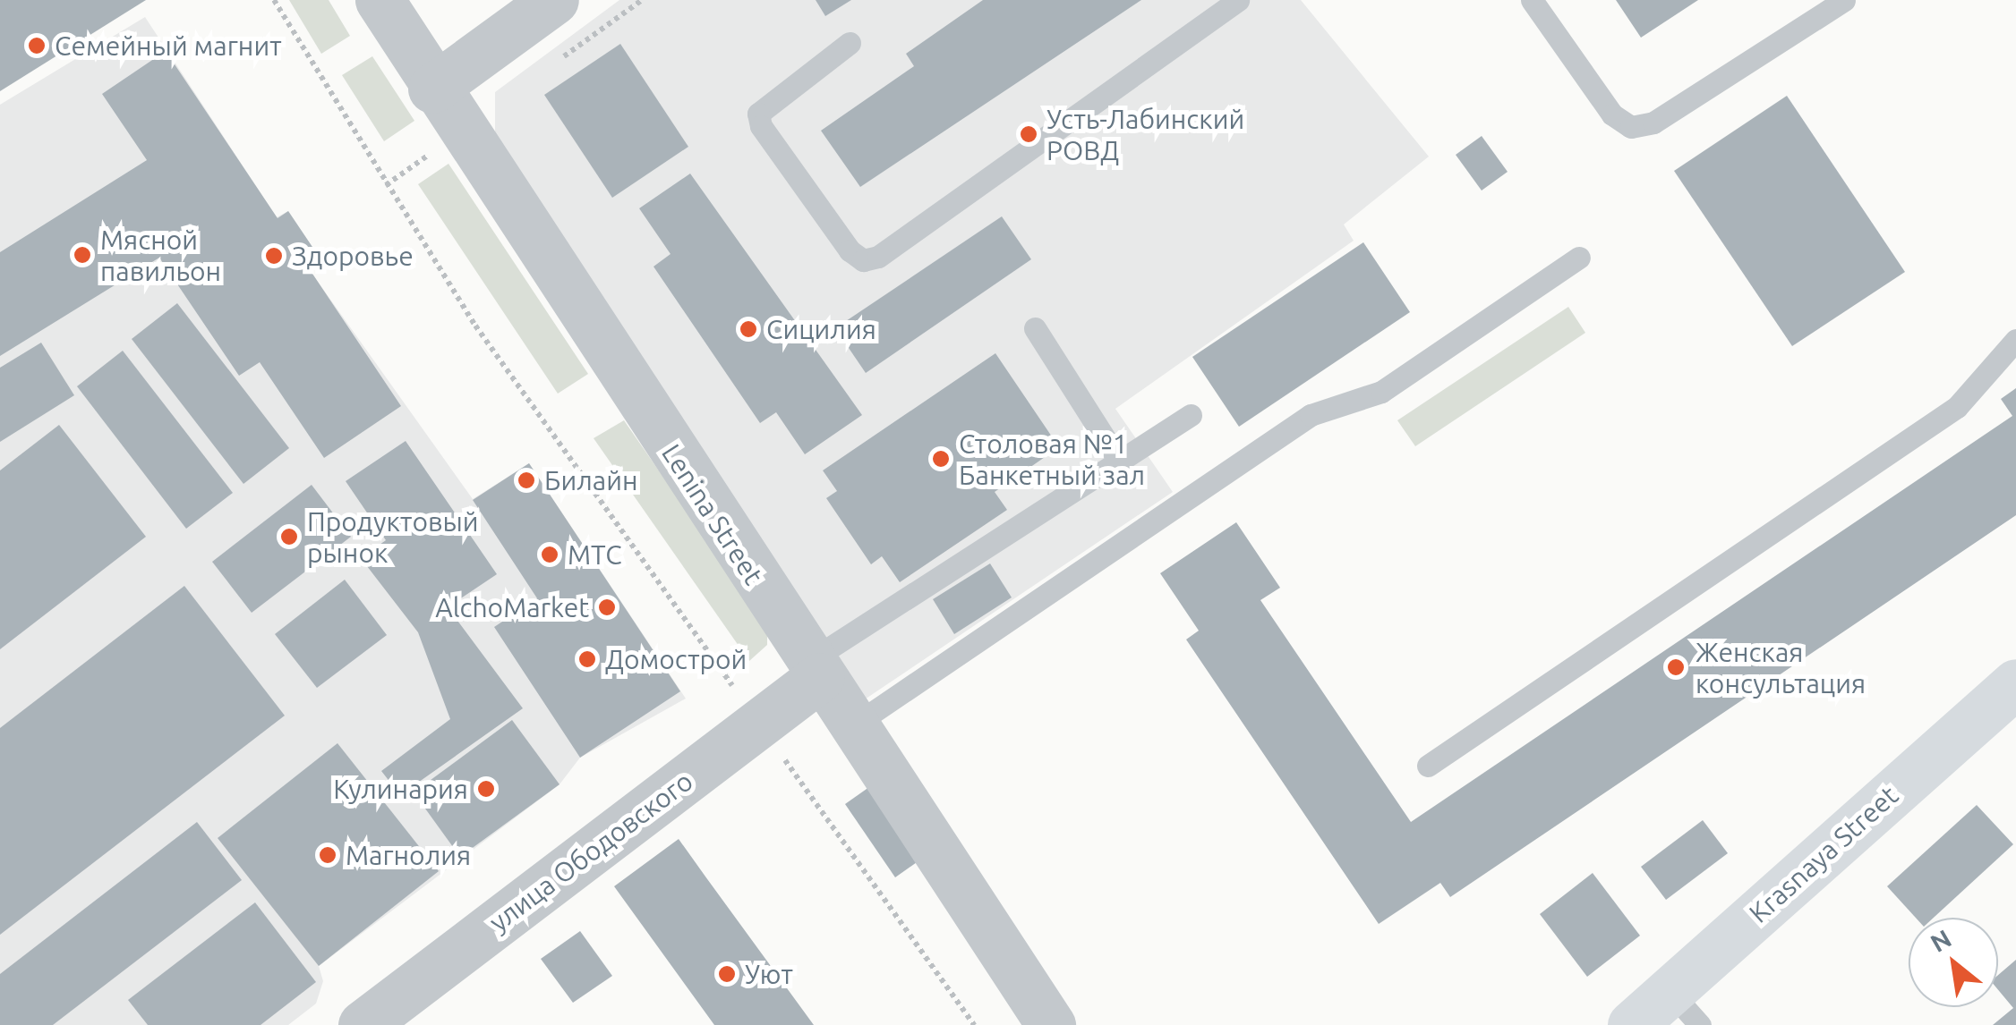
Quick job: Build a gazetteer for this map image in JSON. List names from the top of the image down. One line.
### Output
{"streets":{"main road":["Krasnaya Street"],"street":["Lenina Street","улица Ободовского"]},"crossings":[["Lenina Street","улица Ободовского"]],"places":["Семейный магнит","Усть-Лабинский РОВД","Мясной павильон","Здоровье","Сицилия","Столовая №1 Банкетный зал","Билайн","Продуктовый рынок","МТС","AlchoMarket","Домострой","Женская консультация","Кулинария","Магнолия","Уют"],"north":"top left"}
